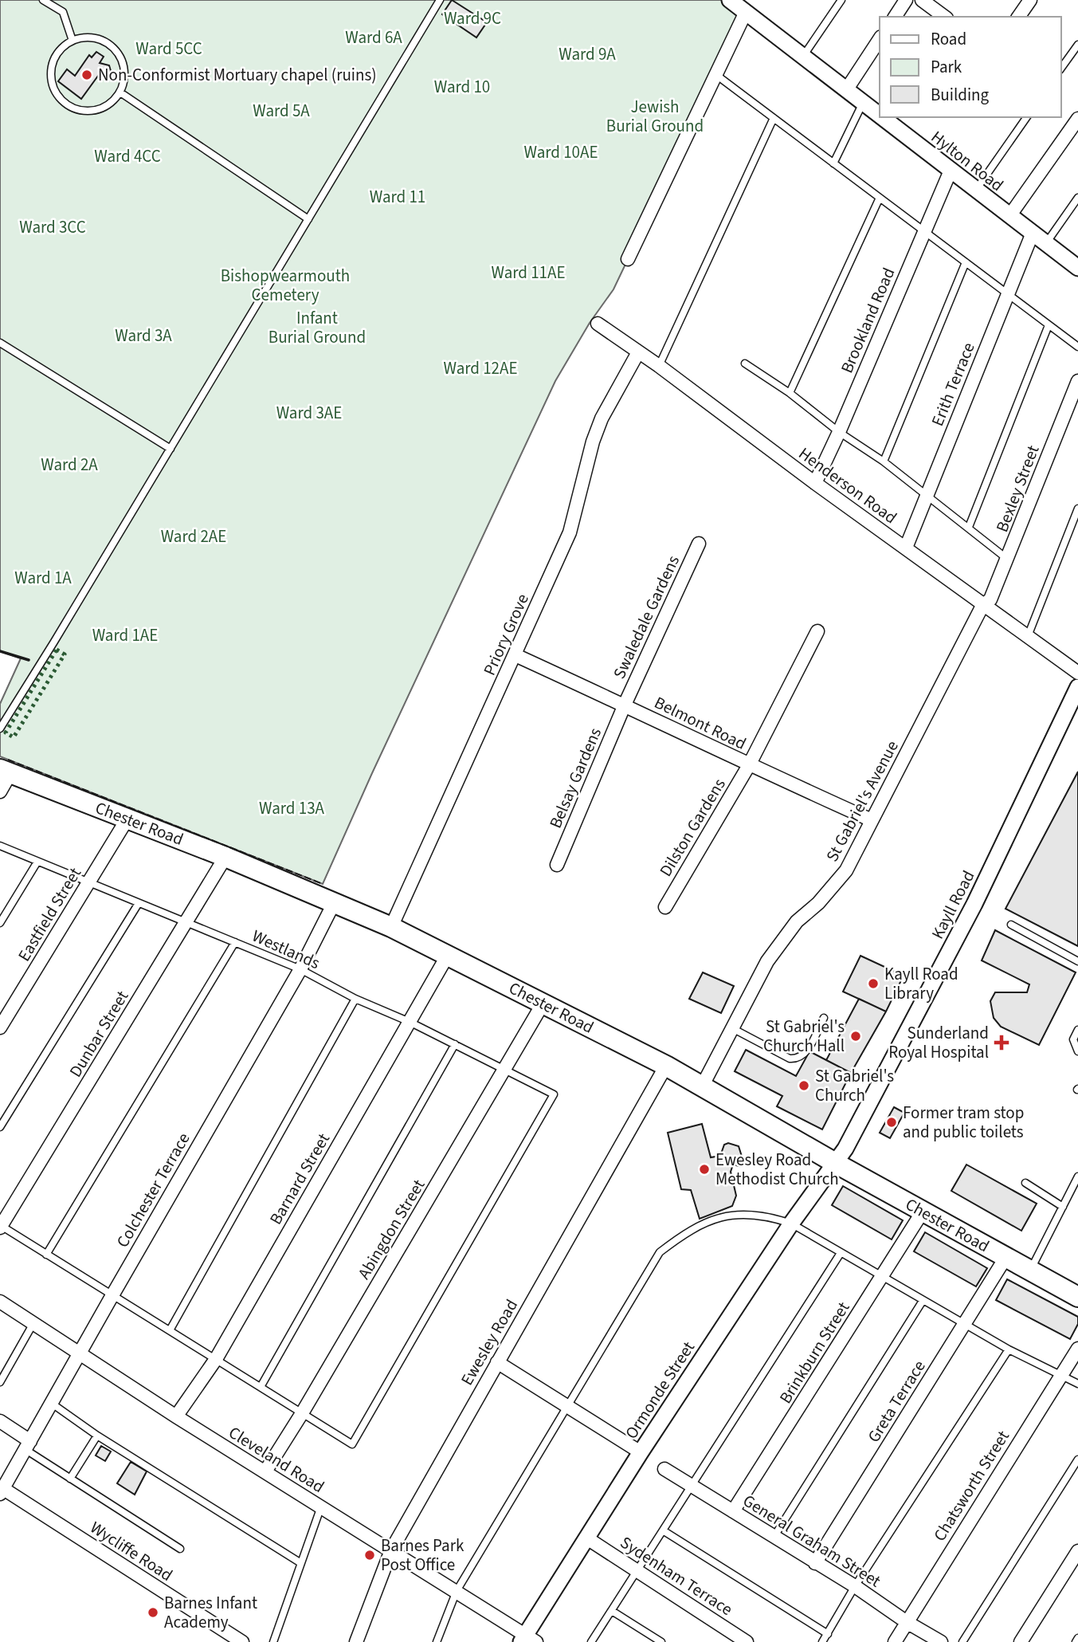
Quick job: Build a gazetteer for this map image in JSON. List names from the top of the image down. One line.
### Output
{"streets":{"main road":["Chester Road"],"street":["Hylton Road","Brookland Road","Erith Terrace","Henderson Road","Bexley Street","Swaledale Gardens","Priory Grove","Belmont Road","Belsay Gardens","St Gabriel's Avenue","Dilston Gardens","Kayll Road","Eastfield Street","Dunbar Street","Barnard Street","Colchester Terrace","Abingdon Street","Ewesley Road","Brinkburn Street","Ormonde Street","Greta Terrace","Cleveland Road","Chatsworth Street","General Graham Street","Wycliffe Road","Sydenham Terrace"],"lane":["Westlands"]},"crossings":[["Hylton Road","Brookland Road"],["Hylton Road","Erith Terrace"],["Brookland Road","Henderson Road"],["Erith Terrace","Henderson Road"],["Henderson Road","Bexley Street"],["Henderson Road","Priory Grove"],["Henderson Road","St Gabriel's Avenue"],["Bexley Street","St Gabriel's Avenue"],["Swaledale Gardens","Belmont Road"],["Swaledale Gardens","Belsay Gardens"],["Priory Grove","Belmont Road"],["Priory Grove","Chester Road"],["Belmont Road","Belsay Gardens"],["Belmont Road","St Gabriel's Avenue"],["Belmont Road","Dilston Gardens"],["St Gabriel's Avenue","Chester Road"],["Chester Road","Kayll Road"],["Chester Road","Eastfield Street"],["Chester Road","Dunbar Street"],["Chester Road","Barnard Street"],["Chester Road","Colchester Terrace"],["Chester Road","Abingdon Street"],["Chester Road","Ewesley Road"],["Chester Road","Brinkburn Street"],["Chester Road","Ormonde Street"],["Chester Road","Greta Terrace"],["Kayll Road","Ormonde Street"],["Eastfield Street","Westlands"],["Westlands","Dunbar Street"],["Westlands","Barnard Street"],["Westlands","Colchester Terrace"],["Westlands","Abingdon Street"],["Barnard Street","Cleveland Road"],["Colchester Terrace","Cleveland Road"],["Colchester Terrace","Wycliffe Road"],["Abingdon Street","Cleveland Road"],["Ewesley Road","Cleveland Road"],["Brinkburn Street","General Graham Street"],["Ormonde Street","Cleveland Road"],["Ormonde Street","Sydenham Terrace"],["Greta Terrace","General Graham Street"],["Chatsworth Street","General Graham Street"]],"parks":["Ward 9C","Ward 6A","Ward 5CC","Ward 9A","Ward 10","Jewish Burial Ground","Ward 5A","Ward 10AE","Ward 4CC","Ward 11","Ward 3CC","Ward 11AE","Bishopwearmouth Cemetery","Infant Burial Ground","Ward 3A","Ward 12AE","Ward 3AE","Ward 2A","Ward 2AE","Ward 1A","Ward 1AE","Ward 13A"],"places":{"other":["Non-Conformist Mortuary chapel (ruins)","Kayll Road Library","St Gabriel's Church Hall","St Gabriel's Church","Former tram stop and public toilets","Ewesley Road Methodist Church","Barnes Park Post Office","Barnes Infant Academy"],"health":["Sunderland Royal Hospital"]},"legend":["Road","Park","Building"]}
